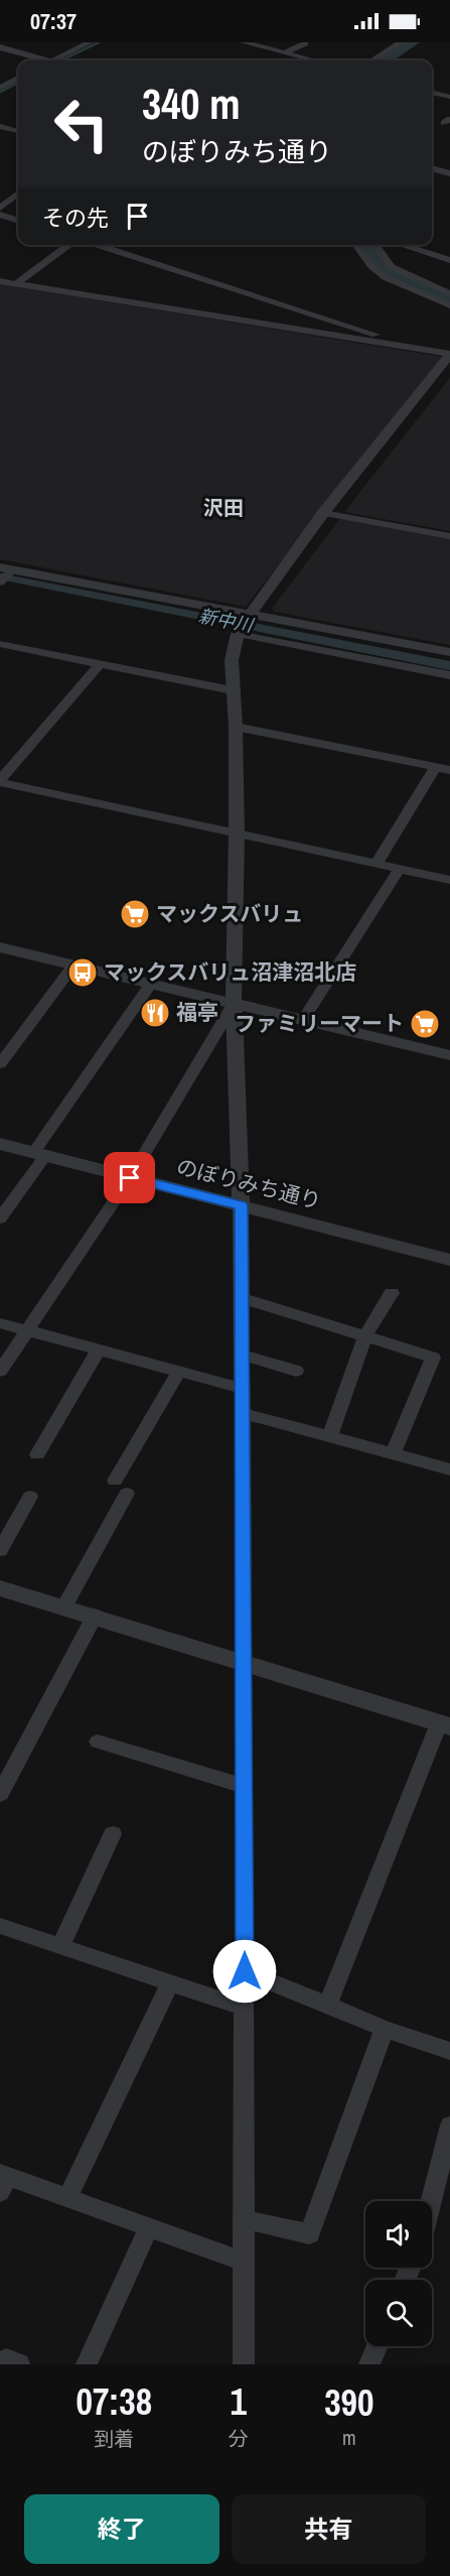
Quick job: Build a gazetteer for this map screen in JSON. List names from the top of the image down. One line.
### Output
{"streets":{"street":["のぼりみち通り"]},"districts":["沢田"],"water":["新中川"],"places":{"supermarket":["マックスバリュ","ファミリーマート"],"bus stop":["マックスバリュ沼津沼北店"],"restaurant":["福亭"]},"page":{"status":"07:37","turn":["340 m","のぼりみち通り"],"then":"その先","eta":["07:38","到着","1","分","390","m"],"buttons":["終了","共有"]}}
